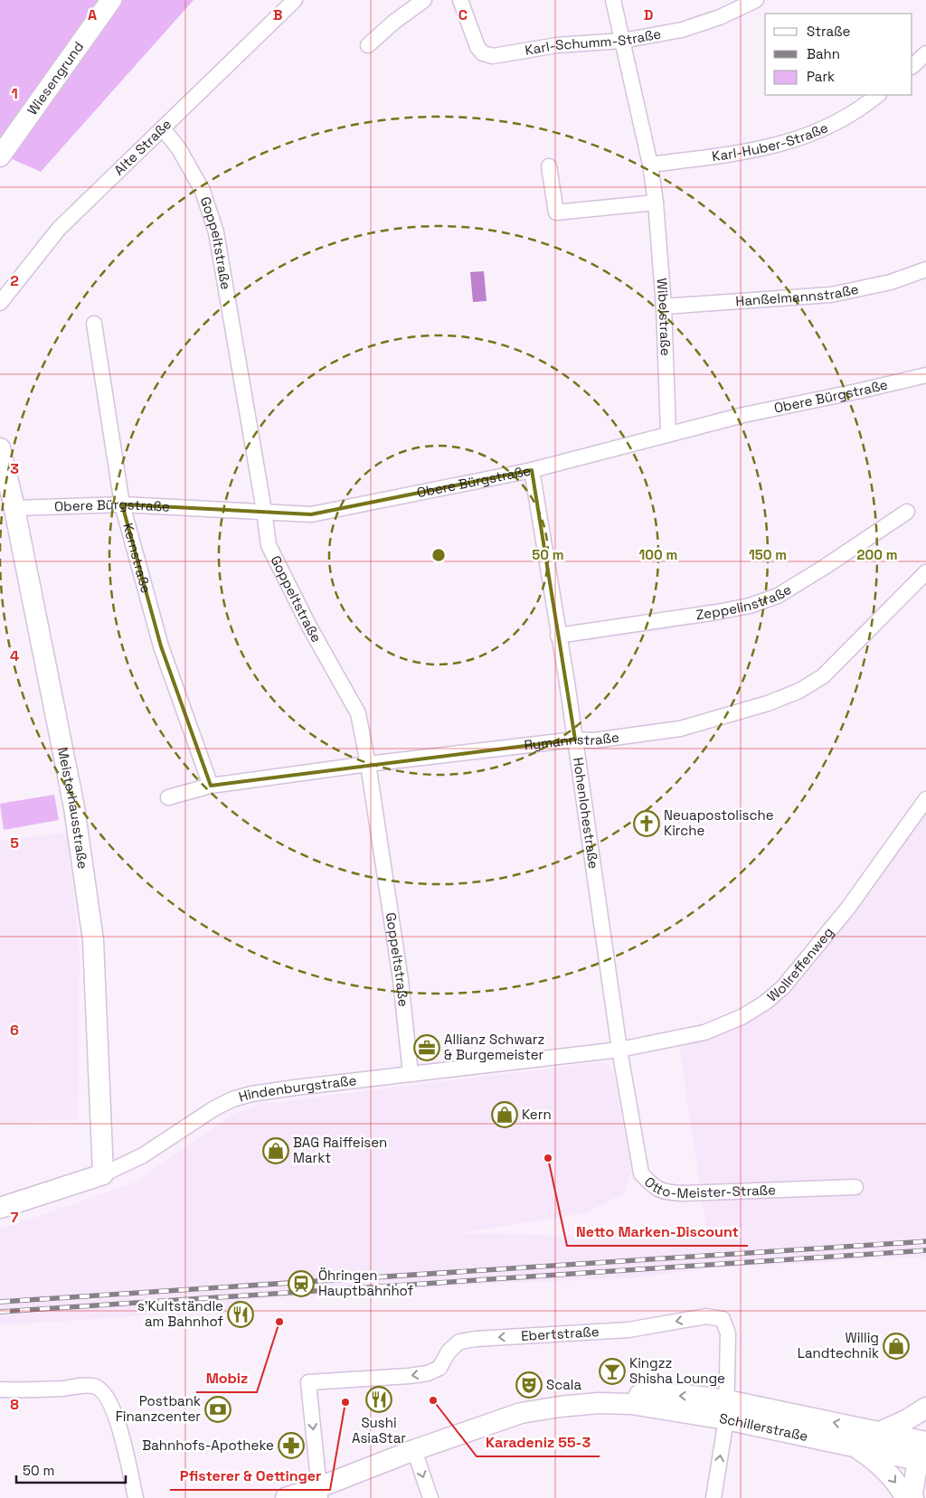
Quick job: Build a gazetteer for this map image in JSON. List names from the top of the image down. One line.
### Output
{"streets":{"street":["Karl-Schumm-Straße","Wiesengrund","Karl-Huber-Straße","Alte Straße","Goppeltstraße","Hanßelmannstraße","Wibelstraße","Obere Bürgstraße","Kernstraße","Zeppelinstraße","Rymannstraße","Meisterhausstraße","Hohenlohestraße","Wollreffenweg","Hindenburgstraße","Otto-Meister-Straße","Ebertstraße","Schillerstraße"]},"crossings":[["Karl-Schumm-Straße","Wibelstraße"],["Karl-Huber-Straße","Wibelstraße"],["Alte Straße","Goppeltstraße"],["Goppeltstraße","Obere Bürgstraße"],["Goppeltstraße","Rymannstraße"],["Goppeltstraße","Hindenburgstraße"],["Hanßelmannstraße","Wibelstraße"],["Wibelstraße","Obere Bürgstraße"],["Obere Bürgstraße","Kernstraße"],["Obere Bürgstraße","Meisterhausstraße"],["Obere Bürgstraße","Hohenlohestraße"],["Kernstraße","Rymannstraße"],["Zeppelinstraße","Hohenlohestraße"],["Rymannstraße","Hohenlohestraße"],["Meisterhausstraße","Hindenburgstraße"],["Hohenlohestraße","Wollreffenweg"],["Hohenlohestraße","Hindenburgstraße"],["Hohenlohestraße","Otto-Meister-Straße"],["Wollreffenweg","Hindenburgstraße"],["Wollreffenweg","Otto-Meister-Straße"],["Hindenburgstraße","Otto-Meister-Straße"],["Ebertstraße","Schillerstraße"]],"places":{"church":["Neuapostolische Kirche"],"office":["Allianz Schwarz & Burgemeister"],"shop":["Kern","BAG Raiffeisen Markt","Willig Landtechnik"],"other":["Netto Marken-Discount","Mobiz","Karadeniz 55-3","Pfisterer & Oettinger"],"station":["Öhringen Hauptbahnhof"],"restaurant":["s'Kultständle am Bahnhof","Sushi AsiaStar"],"bar":["Kingzz Shisha Lounge"],"theatre":["Scala"],"bank":["Postbank Finanzcenter"],"pharmacy":["Bahnhofs-Apotheke"]},"legend":["Straße","Bahn","Park"],"scale_bar":"50 m","grid":{"columns":["A","B","C","D"],"rows":["1","2","3","4","5","6","7","8"]},"rings":["50 m","100 m","150 m","200 m"]}
